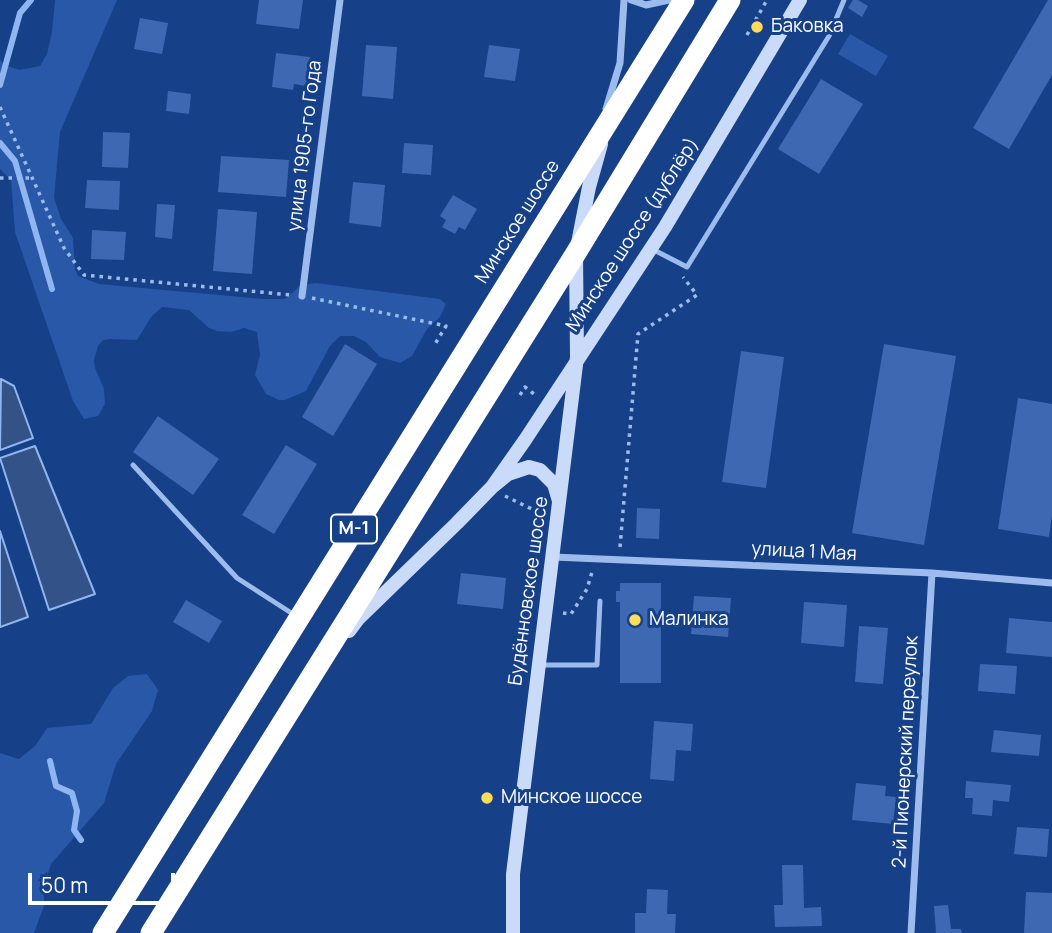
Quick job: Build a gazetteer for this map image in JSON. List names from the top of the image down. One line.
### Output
{"streets":{"highway":["Минское шоссе","М-1"],"main road":["Минское шоссе (дублёр)","Будённовское шоссе"],"street":["улица 1905-го Года","улица 1 Мая","2-й Пионерский переулок"]},"crossings":[["Минское шоссе","Будённовское шоссе"],["Минское шоссе (дублёр)","Будённовское шоссе"],["М-1","Будённовское шоссе"],["улица 1 Мая","Будённовское шоссе"],["улица 1 Мая","2-й Пионерский переулок"]],"places":["Баковка","Малинка","Минское шоссе"],"scale_bar":"50 m"}
